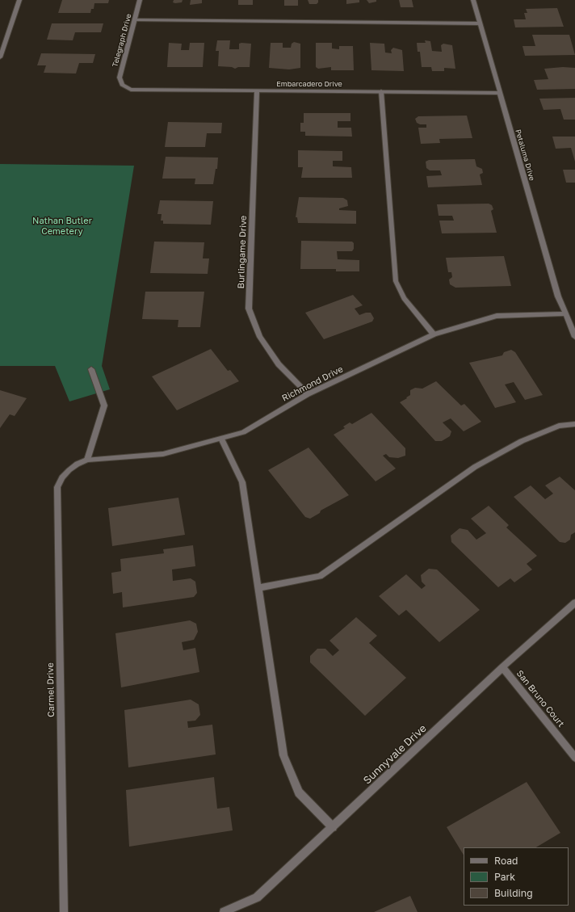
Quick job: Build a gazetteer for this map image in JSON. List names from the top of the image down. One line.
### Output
{"streets":{"street":["Telegraph Drive","Embarcadero Drive","Petaluma Drive","Burlingame Drive","Richmond Drive","Carmel Drive","San Bruno Court","Sunnyvale Drive"]},"crossings":[["Telegraph Drive","Embarcadero Drive"],["Embarcadero Drive","Petaluma Drive"],["Embarcadero Drive","Burlingame Drive"],["Petaluma Drive","Richmond Drive"],["Burlingame Drive","Richmond Drive"],["Richmond Drive","Carmel Drive"],["San Bruno Court","Sunnyvale Drive"]],"parks":["Nathan Butler Cemetery"],"legend":["Road","Park","Building"]}
